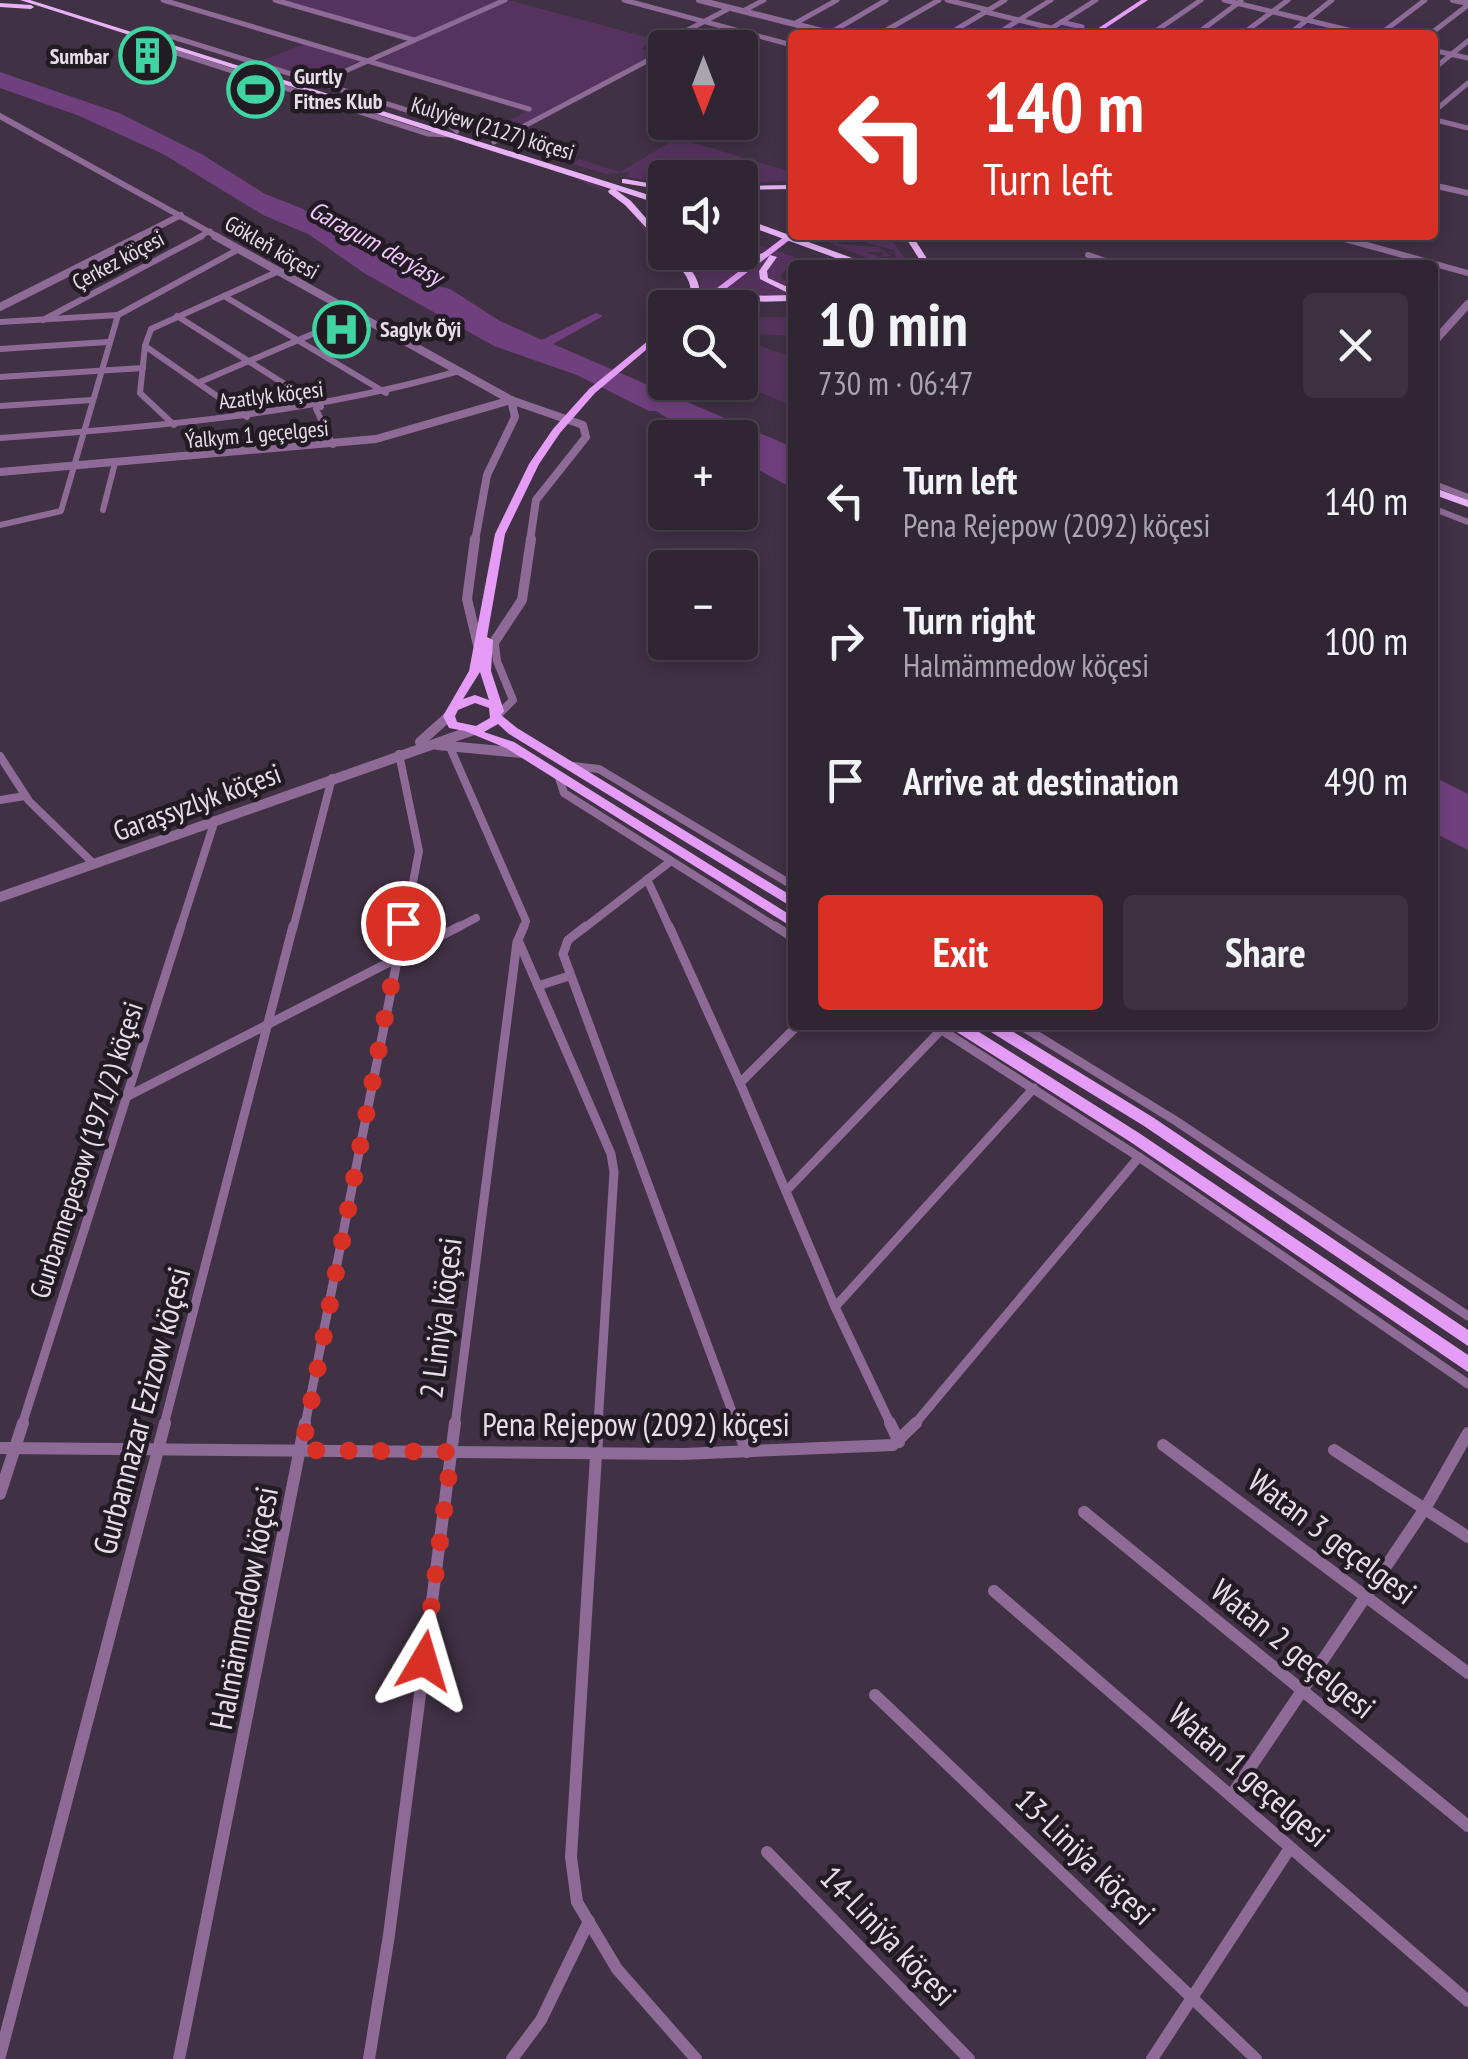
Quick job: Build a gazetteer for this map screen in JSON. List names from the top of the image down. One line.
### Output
{"streets":{"highway":["Kulyýew (2127) köçesi"],"street":["Gökleň köçesi","Çerkez köçesi","Azatlyk köçesi","Ýalkym 1 geçelgesi","Garaşsyzlyk köçesi","Gurbannepesow (1971/2) köçesi","2 Liniýa köçesi","Gurbannazar Ezizow köçesi","Pena Rejepow (2092) köçesi","Watan 3 geçelgesi","Halmämmedow köçesi","Watan 2 geçelgesi","Watan 1 geçelgesi","13-Liniýa köçesi","14-Liniýa köçesi"]},"crossings":[["Gökleň köçesi","Çerkez köçesi"],["Gökleň köçesi","Azatlyk köçesi"],["Gökleň köçesi","Ýalkym 1 geçelgesi"],["Garaşsyzlyk köçesi","Gurbannepesow (1971/2) köçesi"],["Garaşsyzlyk köçesi","Gurbannazar Ezizow köçesi"],["Garaşsyzlyk köçesi","Halmämmedow köçesi"],["Gurbannepesow (1971/2) köçesi","Pena Rejepow (2092) köçesi"],["2 Liniýa köçesi","Pena Rejepow (2092) köçesi"],["Gurbannazar Ezizow köçesi","Pena Rejepow (2092) köçesi"],["Pena Rejepow (2092) köçesi","Halmämmedow köçesi"]],"water":["Garagum derýasy"],"places":{"building":["Sumbar"],"sports":["Gurtly Fitnes Klub"],"hospital":["Saglyk Öýi"]},"north":"bottom","page":{"map_buttons":["+","−"],"turn":["140 m","Turn left"],"heading":["10 min","730 m · 06:47"],"list":[{"name":"Turn left","note":"Pena Rejepow (2092) köçesi","value":"140 m"},{"name":"Turn right","note":"Halmämmedow köçesi","value":"100 m"},{"name":"Arrive at destination","value":"490 m"}],"buttons":["Exit","Share"]}}
